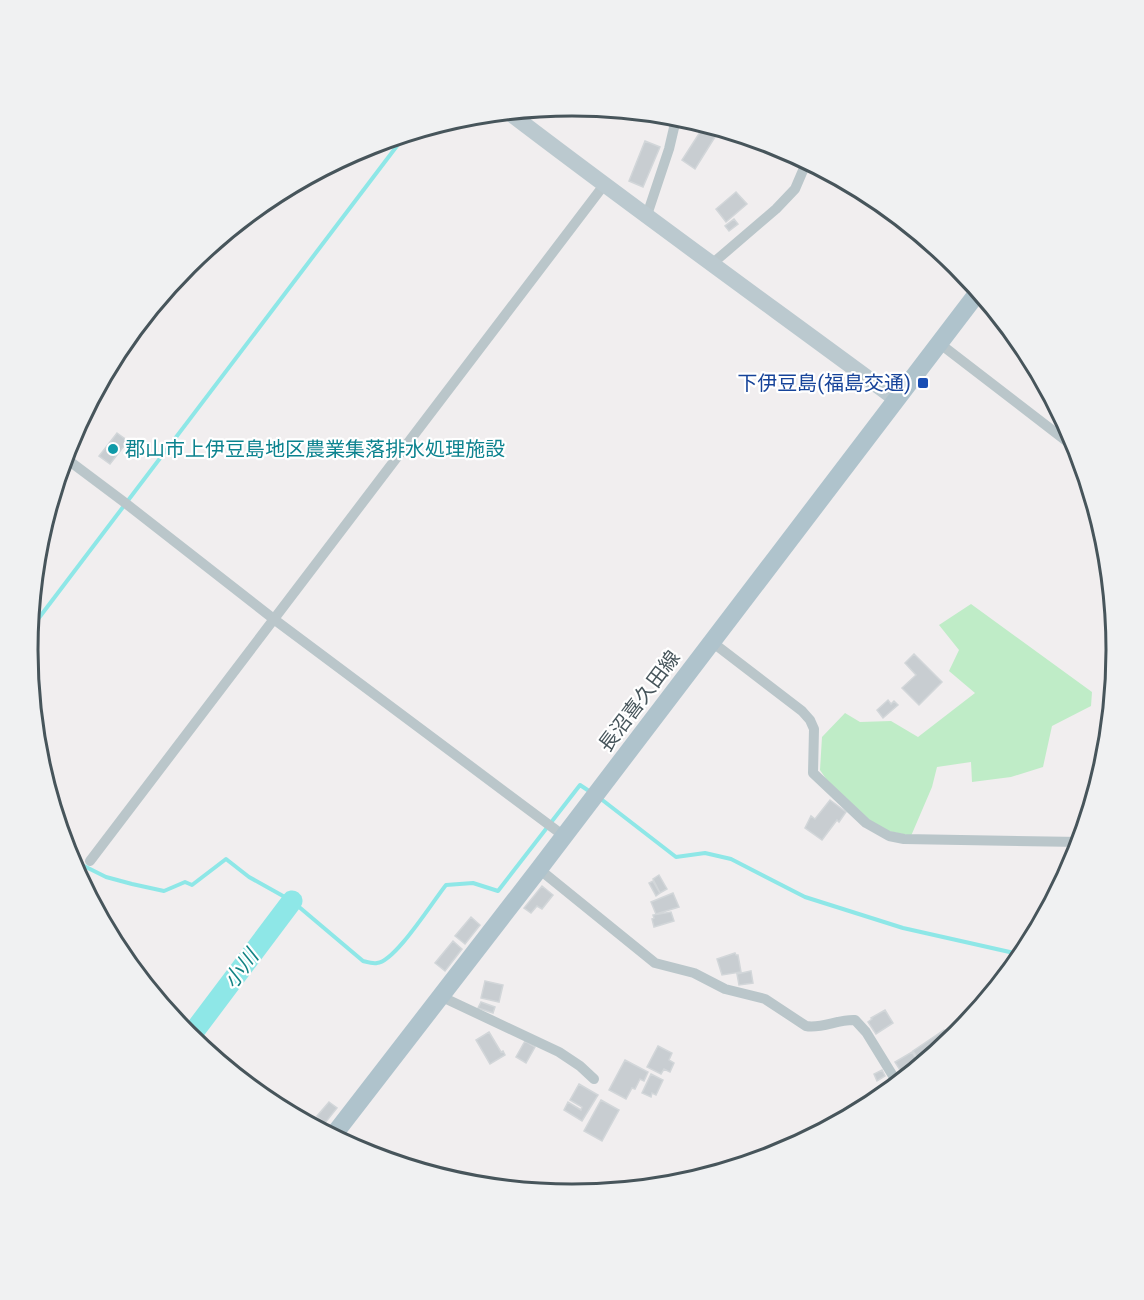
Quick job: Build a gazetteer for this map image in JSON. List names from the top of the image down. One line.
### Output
{"streets":{"main road":["長沼喜久田線"]},"water":["小川"],"places":{"transit":["下伊豆島(福島交通)"],"other":["郡山市上伊豆島地区農業集落排水処理施設"]}}
